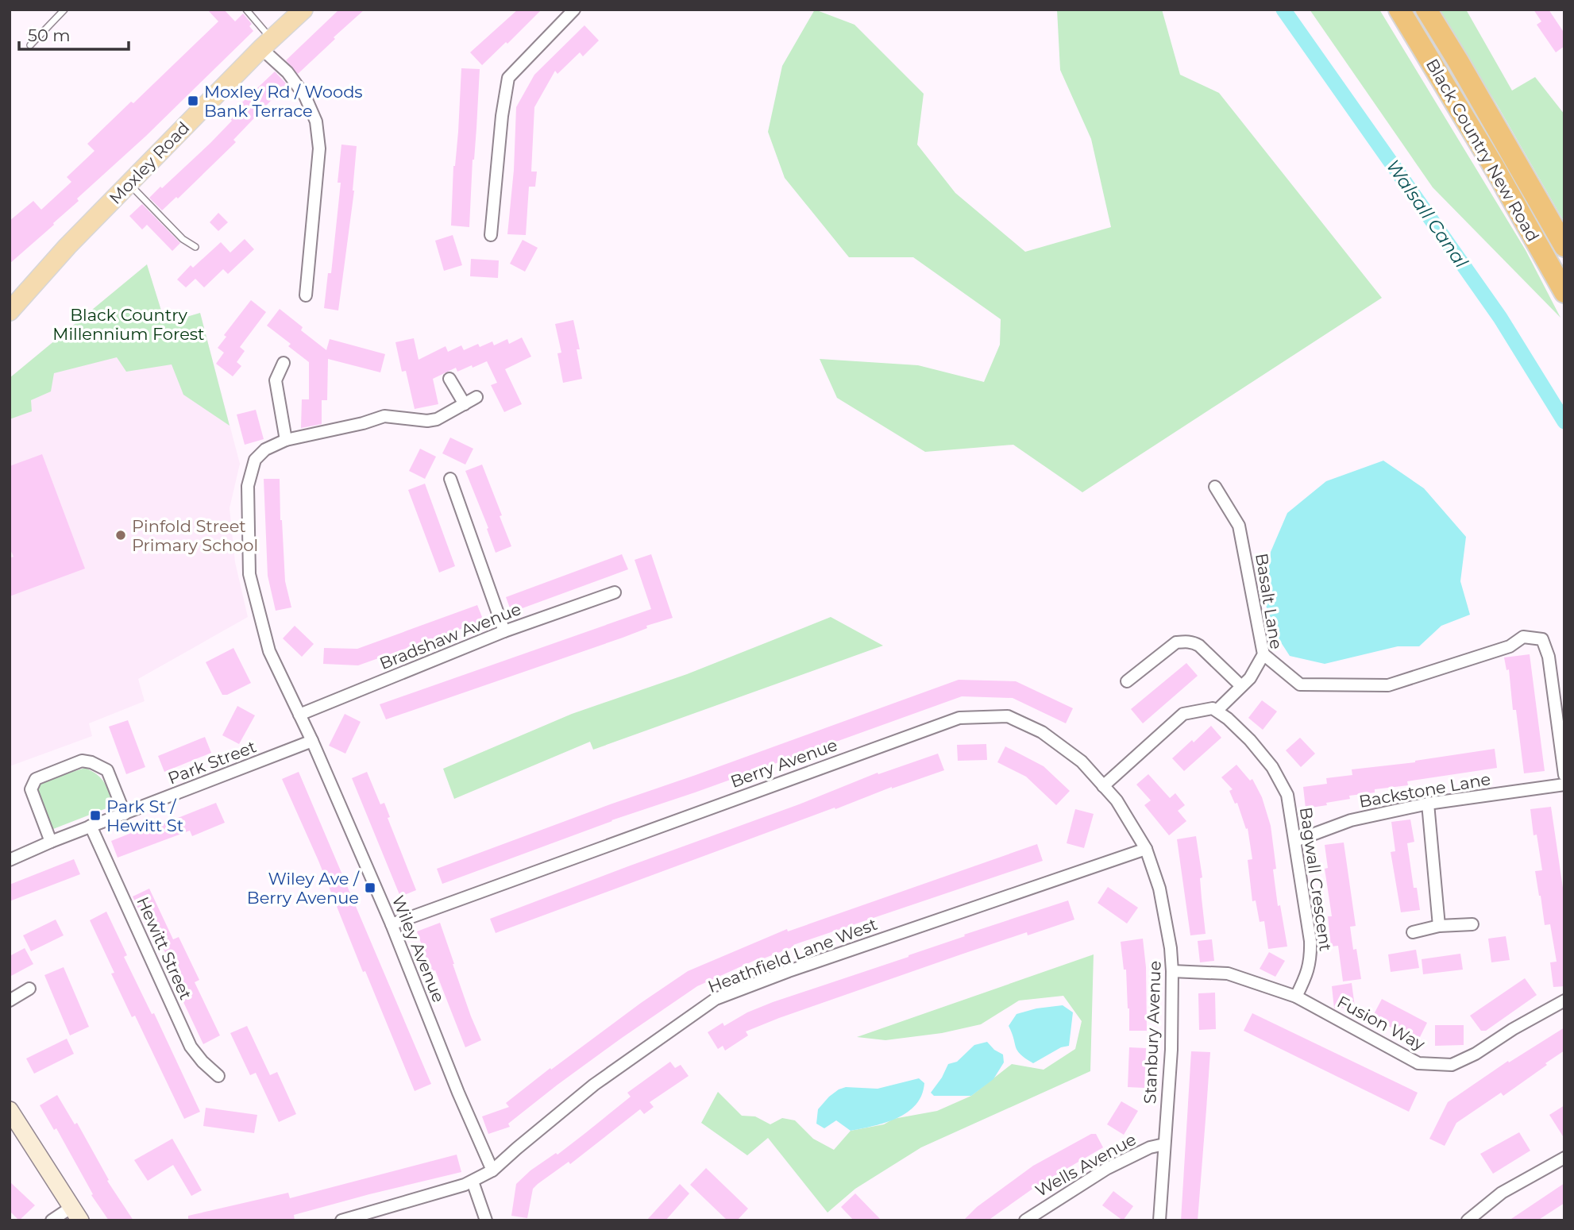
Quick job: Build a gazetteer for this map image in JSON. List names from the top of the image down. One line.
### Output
{"streets":{"highway":["Black Country New Road"],"main road":["Moxley Road"],"street":["Basalt Lane","Bradshaw Avenue","Park Street","Berry Avenue","Backstone Lane","Bagwall Crescent","Hewitt Street","Wiley Avenue","Heathfield Lane West","Fusion Way","Stanbury Avenue","Wells Avenue"]},"crossings":[["Basalt Lane","Bagwall Crescent"],["Bradshaw Avenue","Wiley Avenue"],["Park Street","Hewitt Street"],["Park Street","Wiley Avenue"],["Berry Avenue","Wiley Avenue"],["Berry Avenue","Heathfield Lane West"],["Berry Avenue","Stanbury Avenue"],["Backstone Lane","Bagwall Crescent"],["Bagwall Crescent","Fusion Way"],["Wiley Avenue","Heathfield Lane West"],["Heathfield Lane West","Stanbury Avenue"],["Fusion Way","Stanbury Avenue"],["Stanbury Avenue","Wells Avenue"]],"water":["Walsall Canal"],"parks":["Black Country Millennium Forest"],"places":{"transit":["Moxley Rd / Woods Bank Terrace","Park St / Hewitt St","Wiley Ave / Berry Avenue"],"other":["Pinfold Street Primary School"]},"scale_bar":"50 m"}
